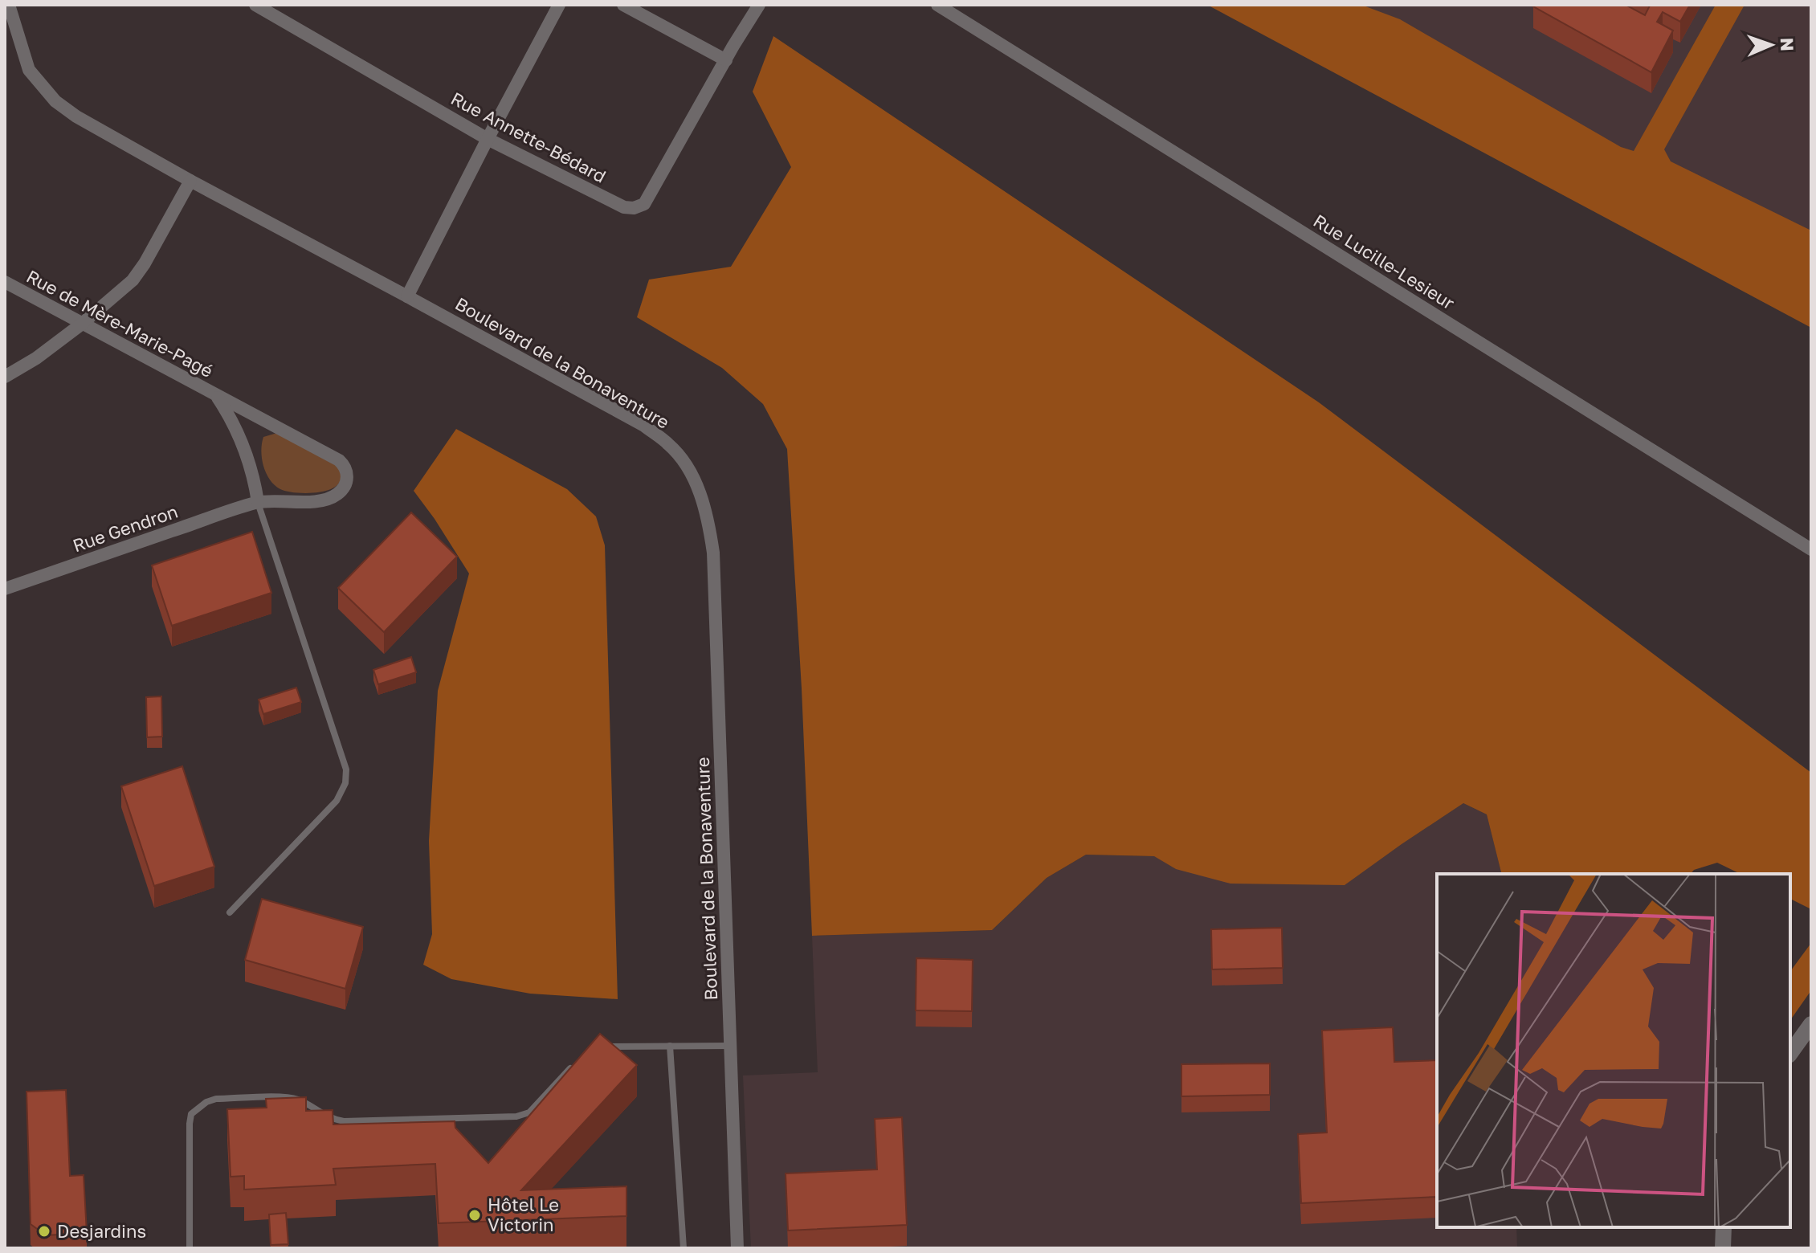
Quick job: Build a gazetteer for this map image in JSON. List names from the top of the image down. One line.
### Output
{"streets":{"street":["Rue Annette-Bédard","Rue Lucille-Lesieur","Rue de Mère-Marie-Pagé","Boulevard de la Bonaventure","Rue Gendron"]},"crossings":[["Rue de Mère-Marie-Pagé","Rue Gendron"]],"places":["Hôtel Le Victorin","Desjardins"],"north":"right"}
